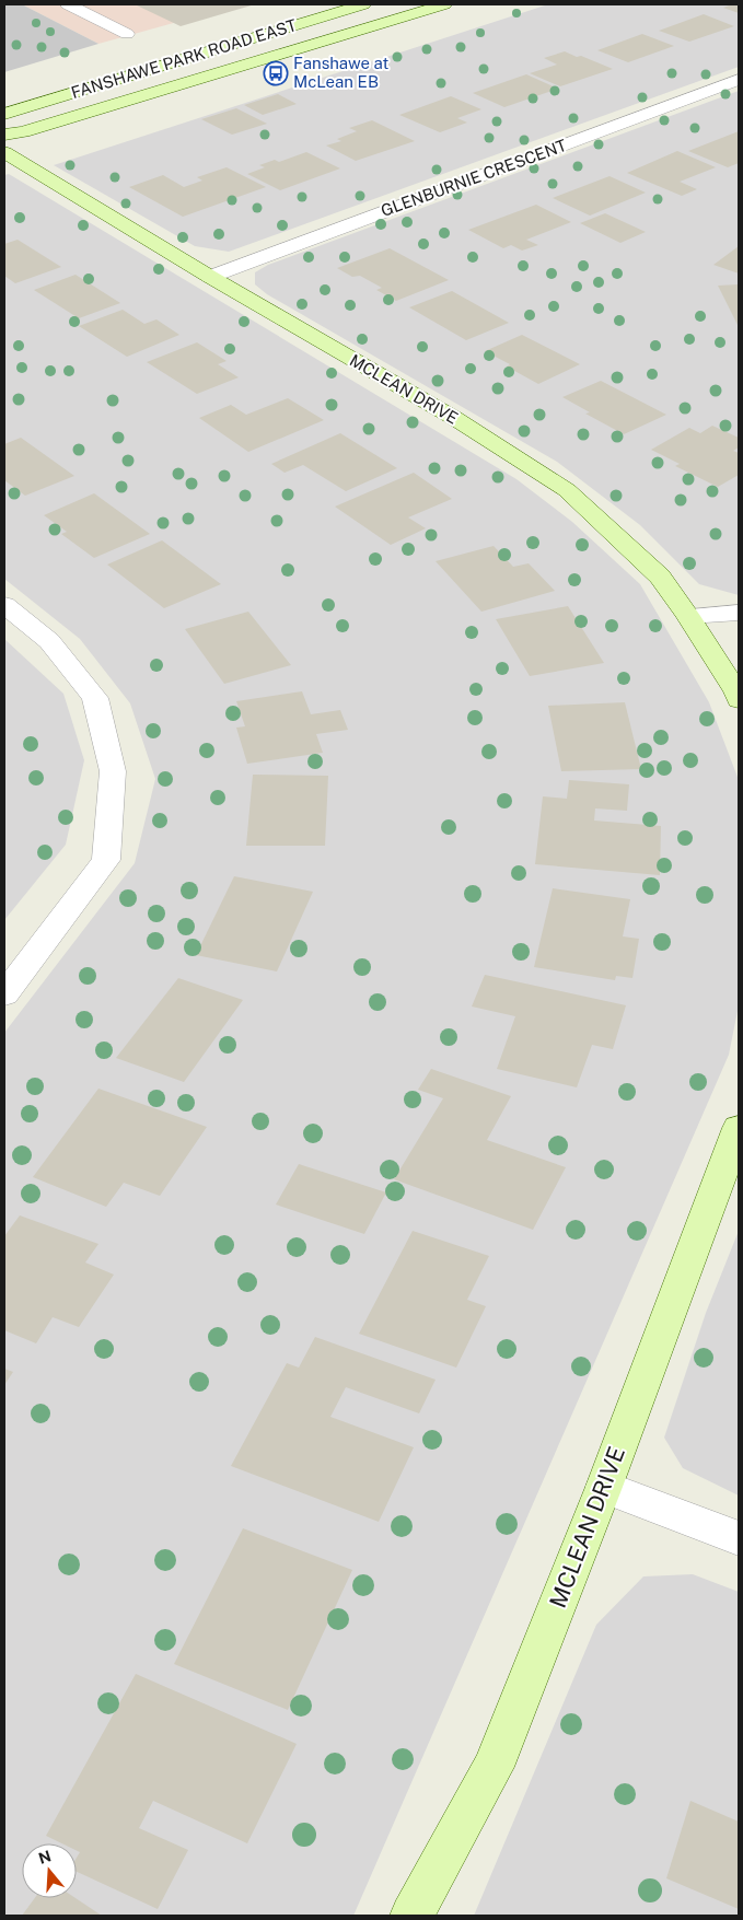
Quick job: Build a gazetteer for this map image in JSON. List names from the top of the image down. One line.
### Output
{"streets":{"street":["FANSHAWE PARK ROAD EAST","GLENBURNIE CRESCENT","MCLEAN DRIVE"]},"crossings":[["GLENBURNIE CRESCENT","MCLEAN DRIVE"]],"places":{"bus stop":["Fanshawe at McLean EB"]},"north":"top"}
